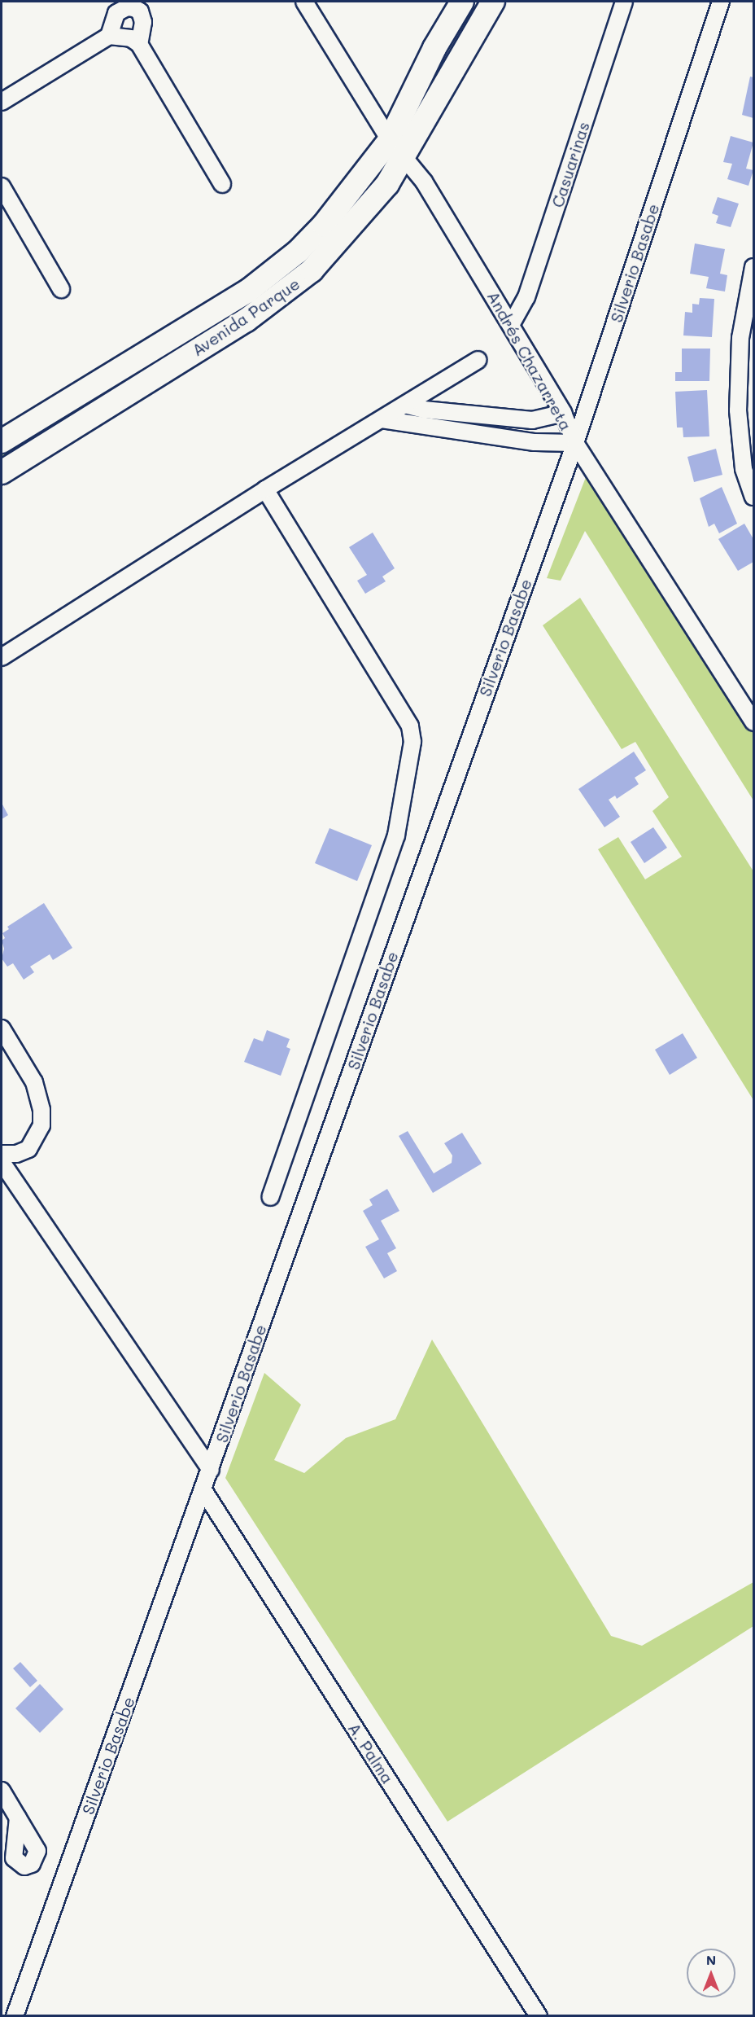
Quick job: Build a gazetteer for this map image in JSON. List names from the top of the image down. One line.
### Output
{"streets":{"street":["Casuarinas","Silverio Basabe","Avenida Parque","Andrés Chazarreta","A. Palma"]},"crossings":[["Casuarinas","Andrés Chazarreta"],["Silverio Basabe","Andrés Chazarreta"],["Silverio Basabe","A. Palma"],["Avenida Parque","Andrés Chazarreta"]],"north":"top"}
